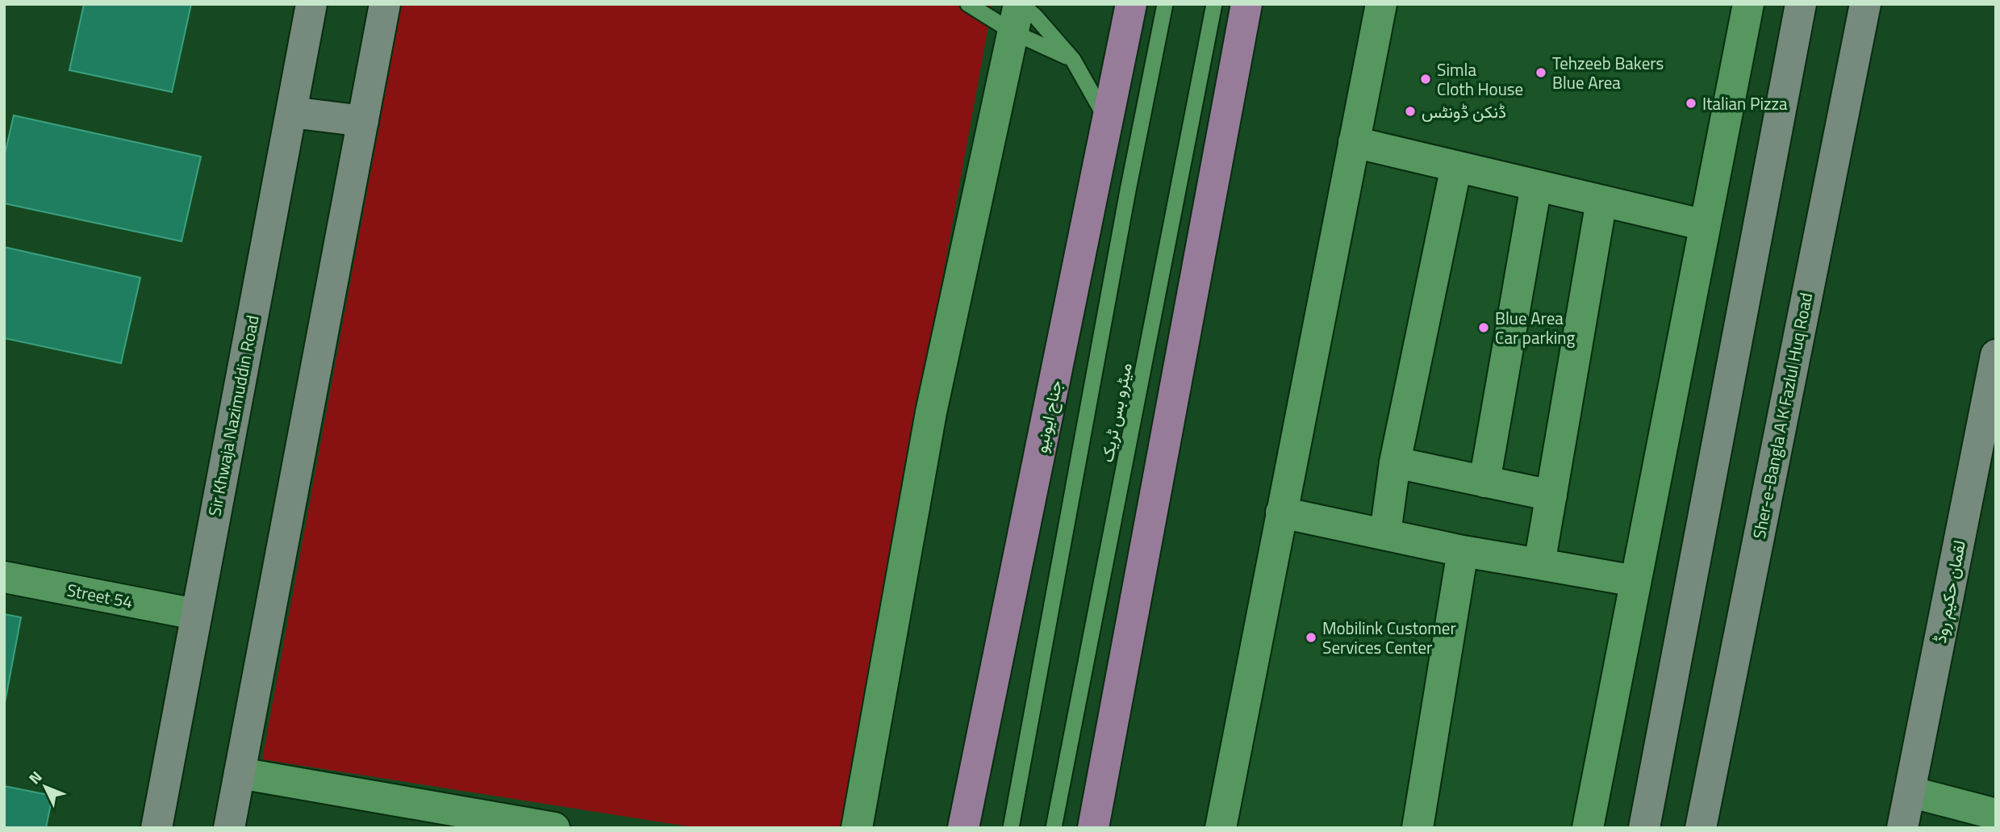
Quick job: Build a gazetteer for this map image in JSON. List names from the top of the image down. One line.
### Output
{"streets":{"main road":["Sir Khwaja Nazimuddin Road","Sher-e-Bangla A K Fazlul Huq Road","جناح ایونیو","لقمان حکیم روڈ"],"street":["Street 54"],"lane":["میٹرو بس ٹریک"]},"crossings":[["Sir Khwaja Nazimuddin Road","Street 54"]],"places":["Tehzeeb Bakers Blue Area","Simla Cloth House","Italian Pizza","ڈنکن ڈونٹس","Blue Area Car parking","Mobilink Customer Services Center"],"north":"top left"}
